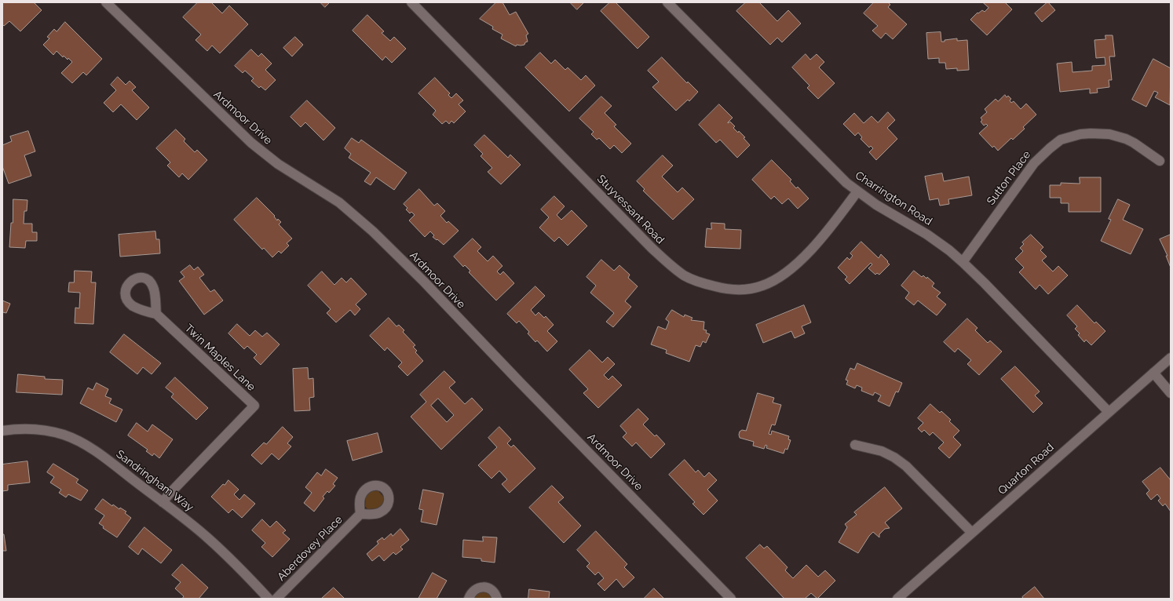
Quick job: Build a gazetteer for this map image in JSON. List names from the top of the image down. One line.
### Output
{"streets":{"street":["Ardmoor Drive","Sutton Place","Charrington Road","Stuyvessant Road","Twin Maples Lane","Quarton Road","Sandringham Way","Aberdovey Place"]},"crossings":[["Sutton Place","Charrington Road"],["Charrington Road","Stuyvessant Road"],["Charrington Road","Quarton Road"],["Twin Maples Lane","Sandringham Way"]]}
